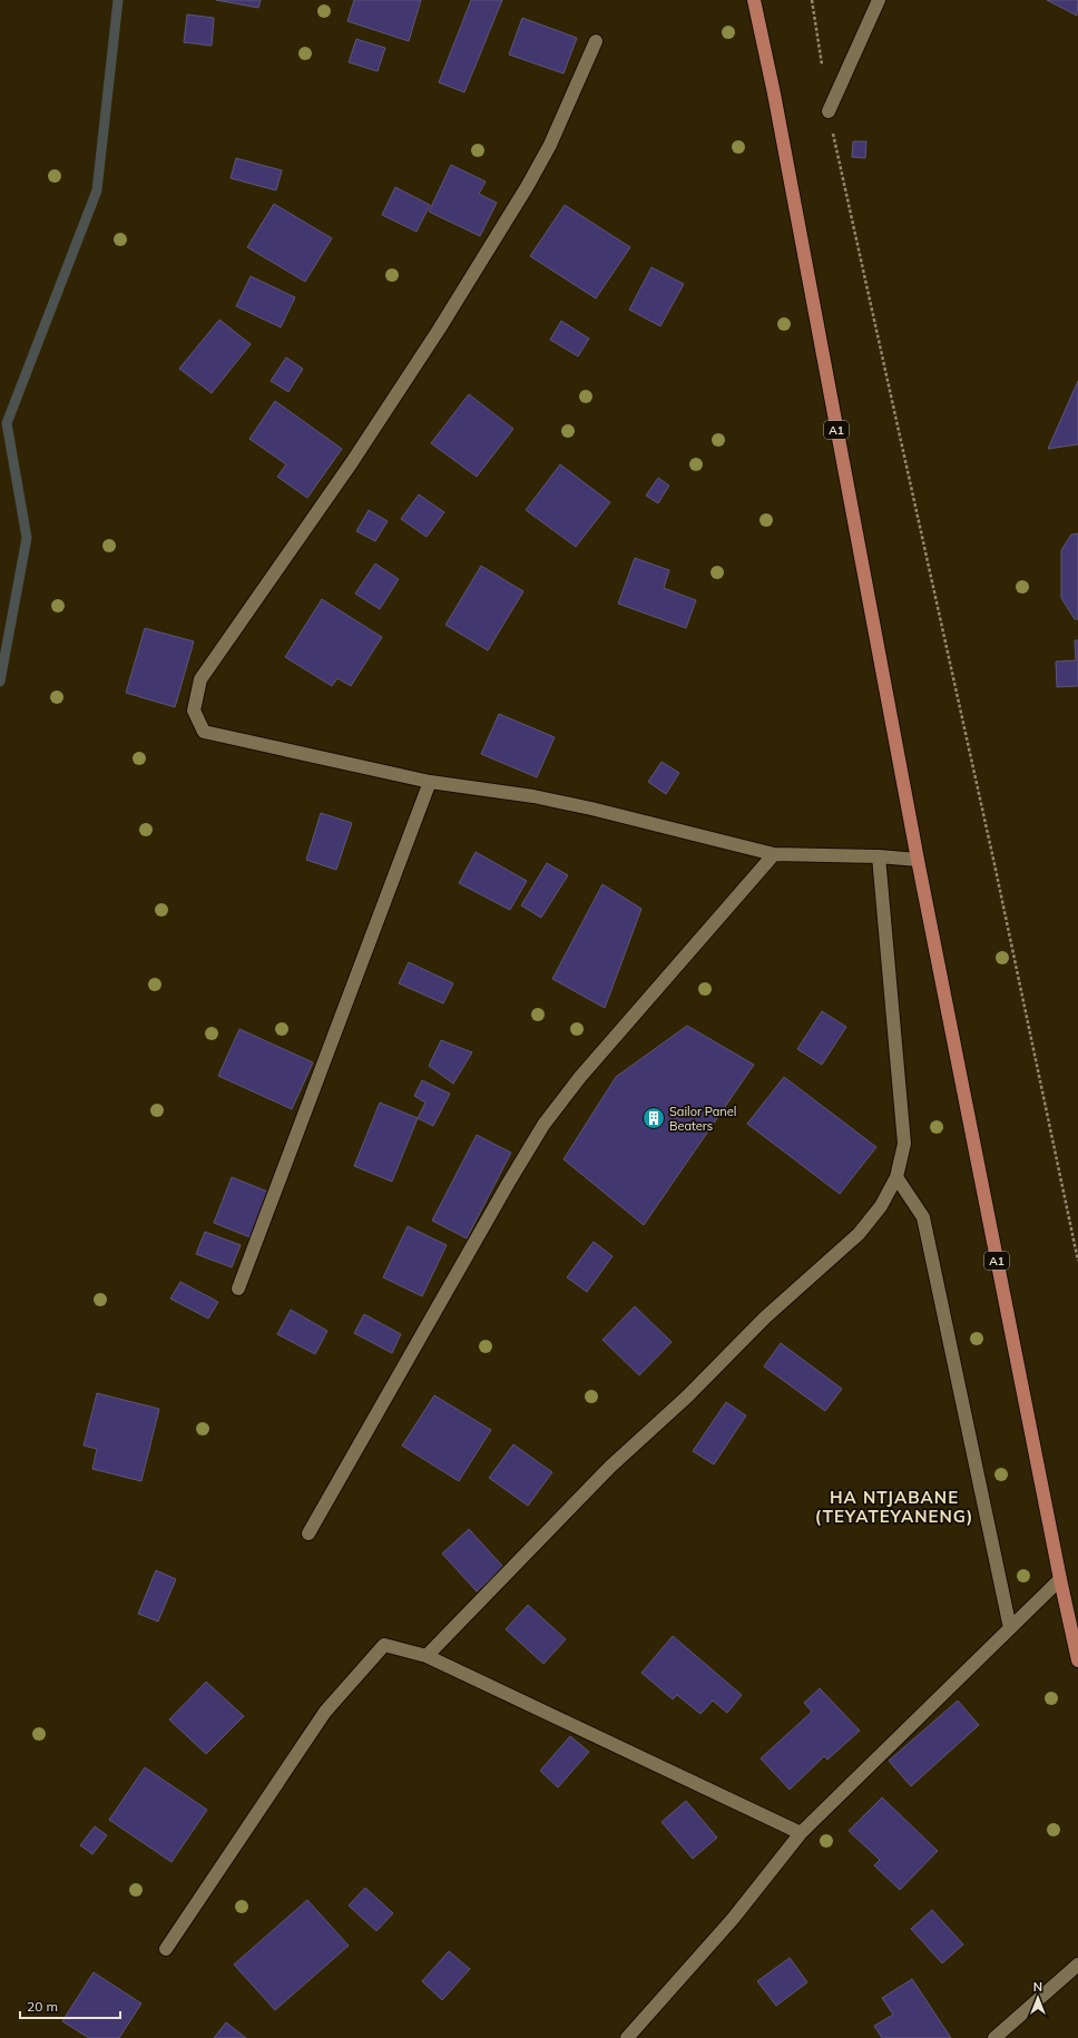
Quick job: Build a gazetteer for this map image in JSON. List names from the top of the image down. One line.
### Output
{"streets":{"main road":["A1"]},"districts":["HA NTJABANE (TEYATEYANENG)"],"places":{"building":["Sailor Panel Beaters"]},"scale_bar":"20 m","north":"top"}
